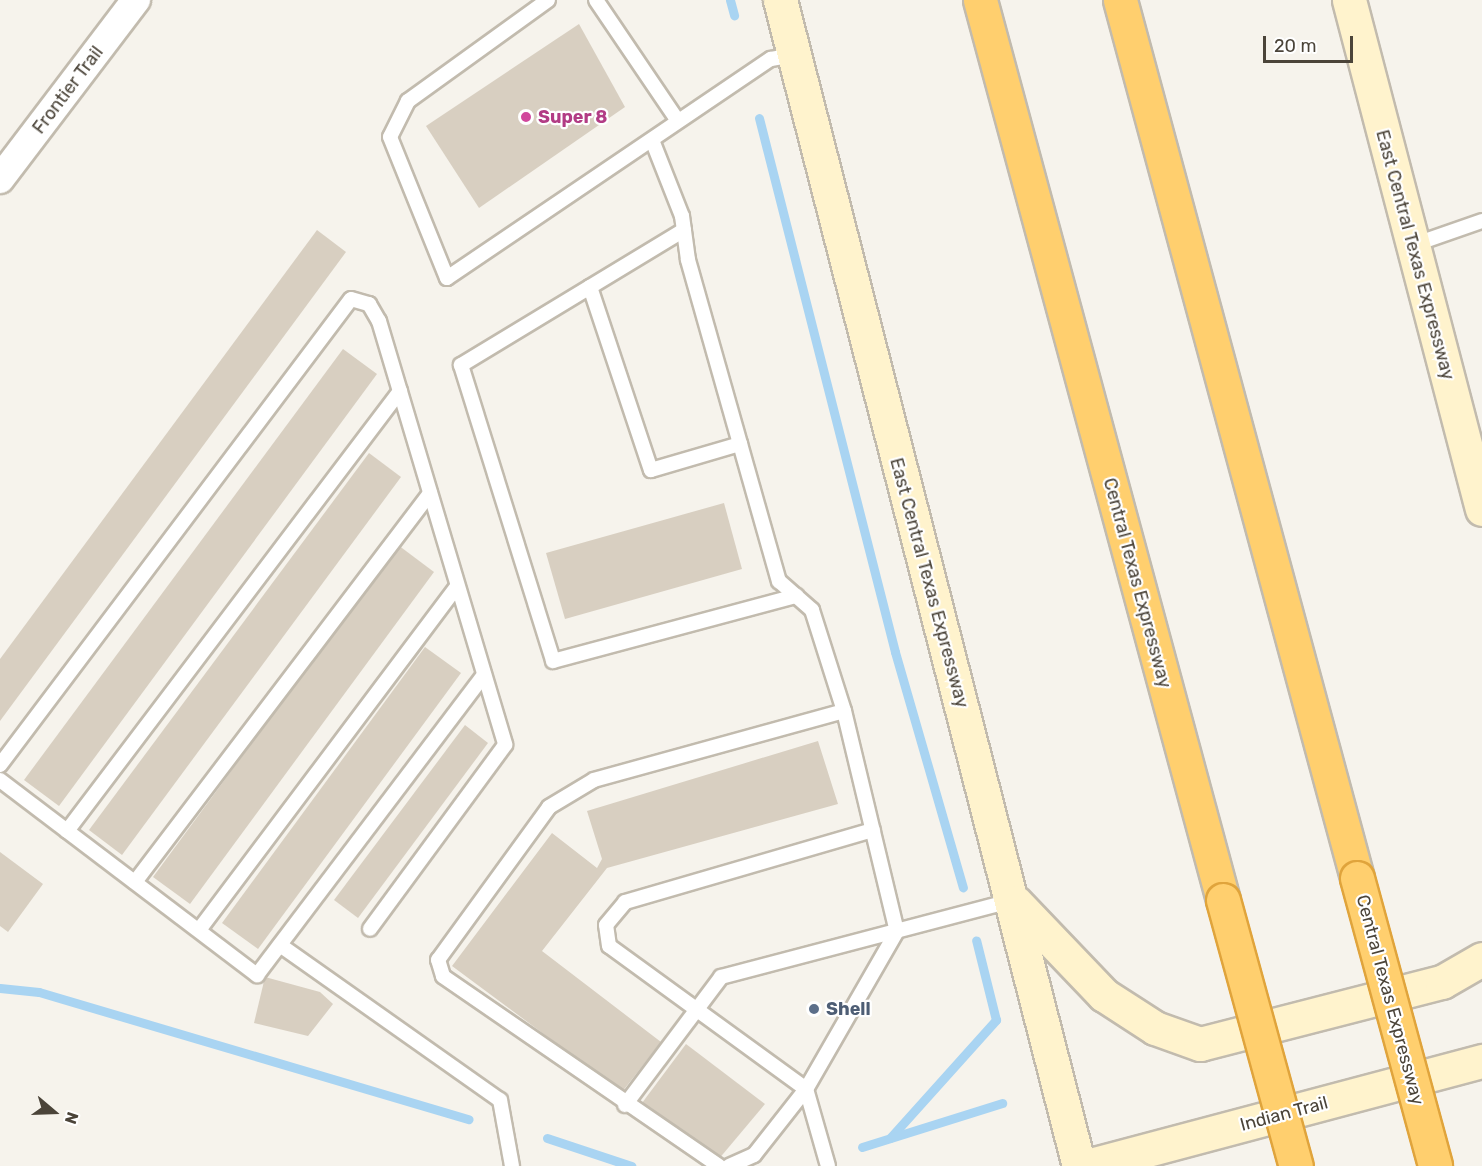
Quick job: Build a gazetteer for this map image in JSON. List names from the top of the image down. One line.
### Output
{"streets":{"highway":["Central Texas Expressway"],"main road":["East Central Texas Expressway","Indian Trail"],"street":["Frontier Trail"]},"places":["Super 8","Shell"],"scale_bar":"20 m","north":"right"}
